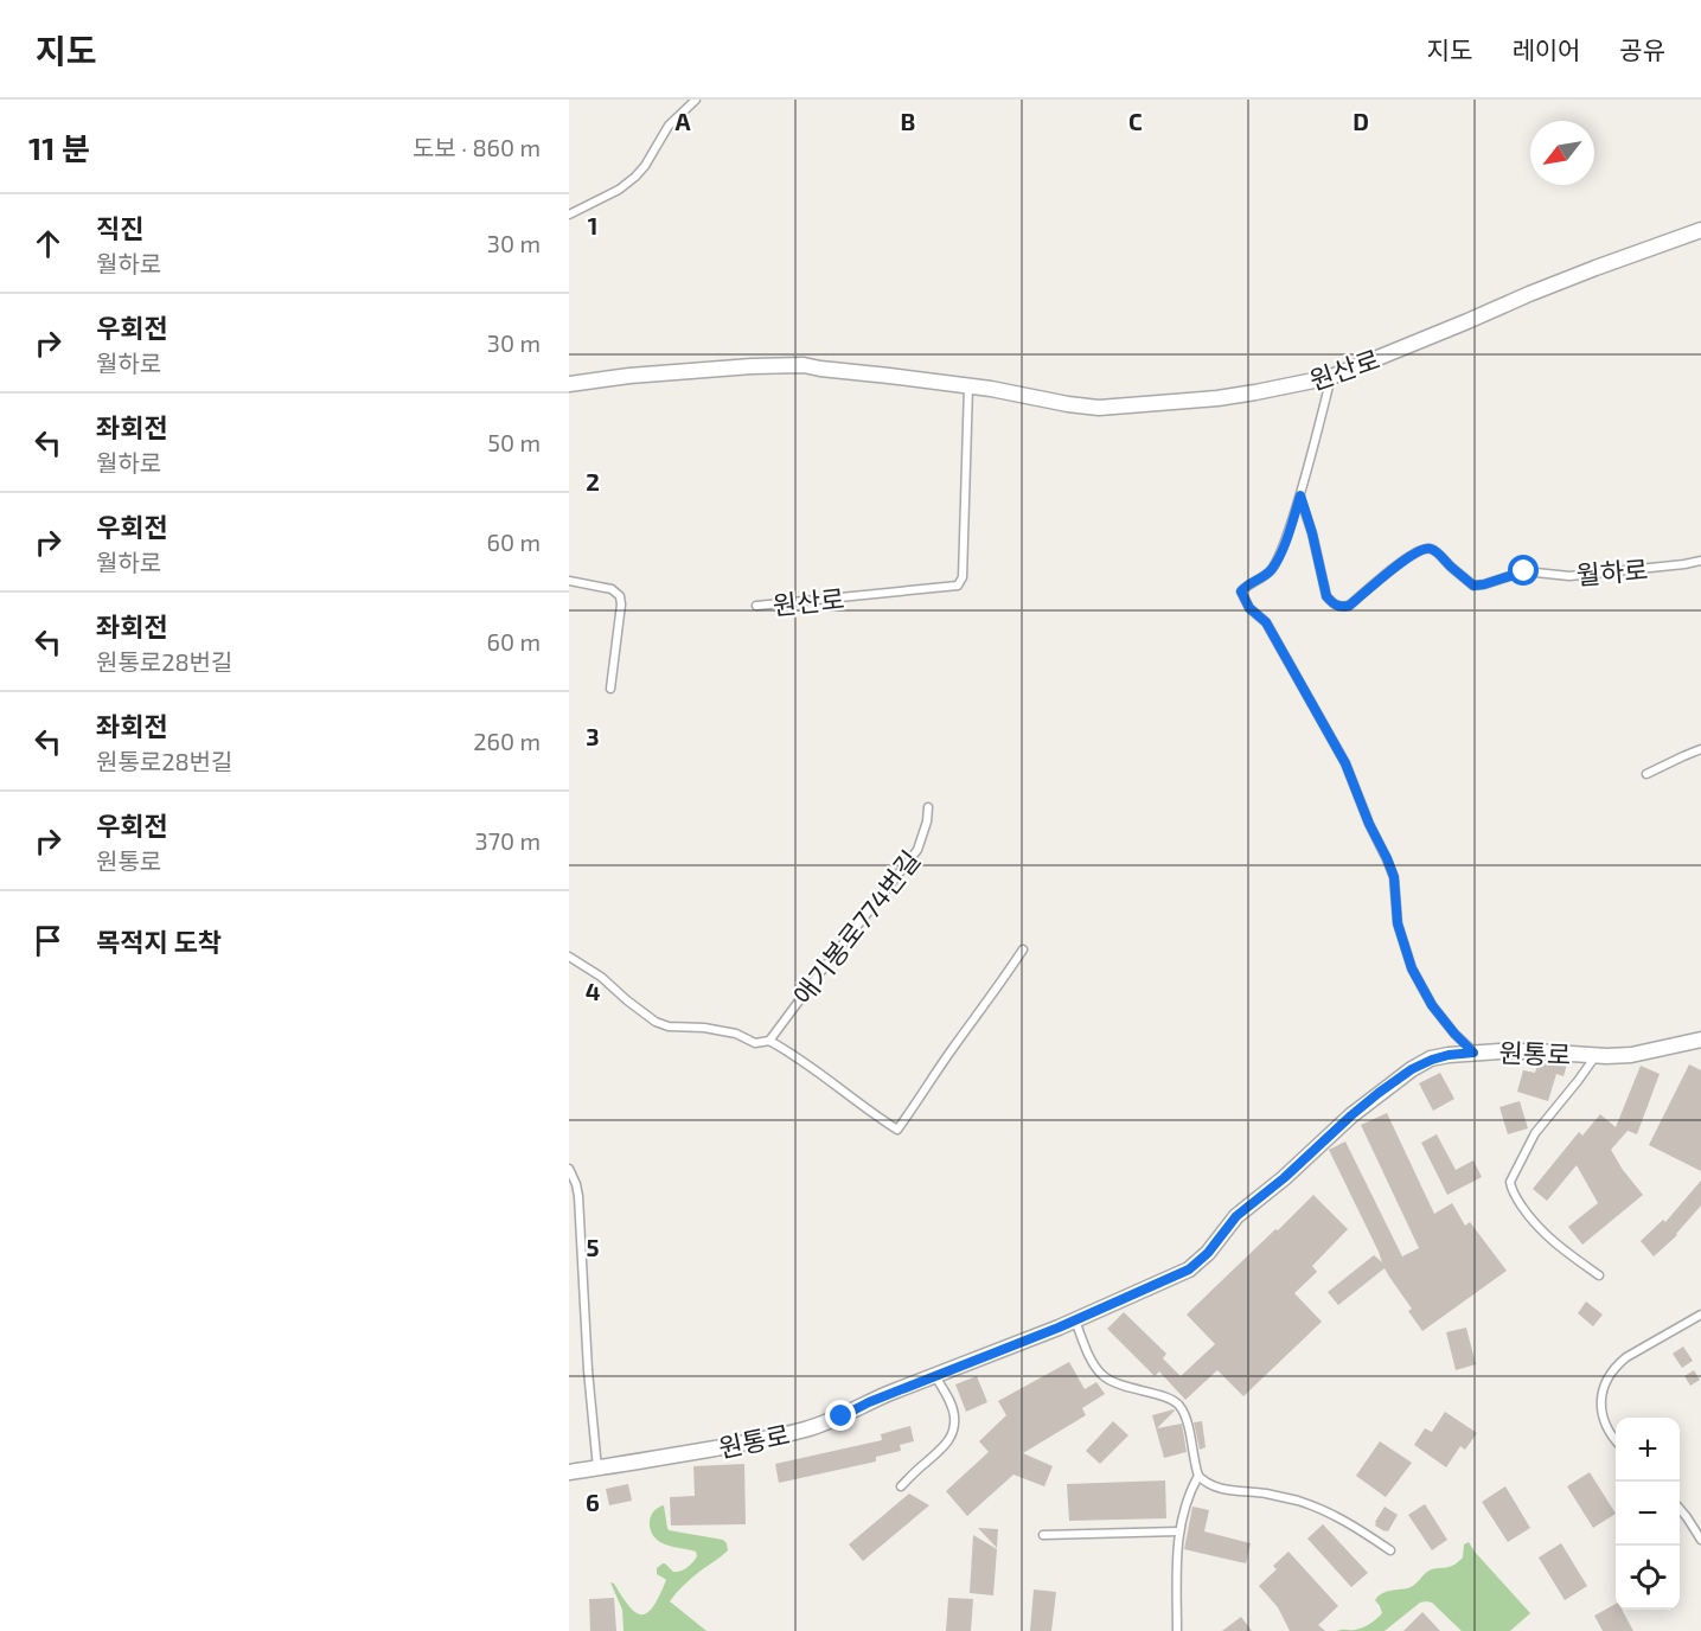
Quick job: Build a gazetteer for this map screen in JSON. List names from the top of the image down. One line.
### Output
{"streets":{"street":["원산로","원통로"],"lane":["월하로","애기봉로774번길"]},"north":"bottom left","page":{"header":"지도","nav":["지도","레이어","공유"],"heading":["11 분","도보 · 860 m"],"list":[["직진","월하로","30 m"],["우회전","월하로","30 m"],["좌회전","월하로","50 m"],["우회전","월하로","60 m"],["좌회전","원통로28번길","60 m"],["좌회전","원통로28번길","260 m"],["우회전","원통로","370 m"],"목적지 도착"],"map_buttons":["+","−"]},"grid":{"columns":["A","B","C","D"],"rows":["1","2","3","4","5","6"]}}
